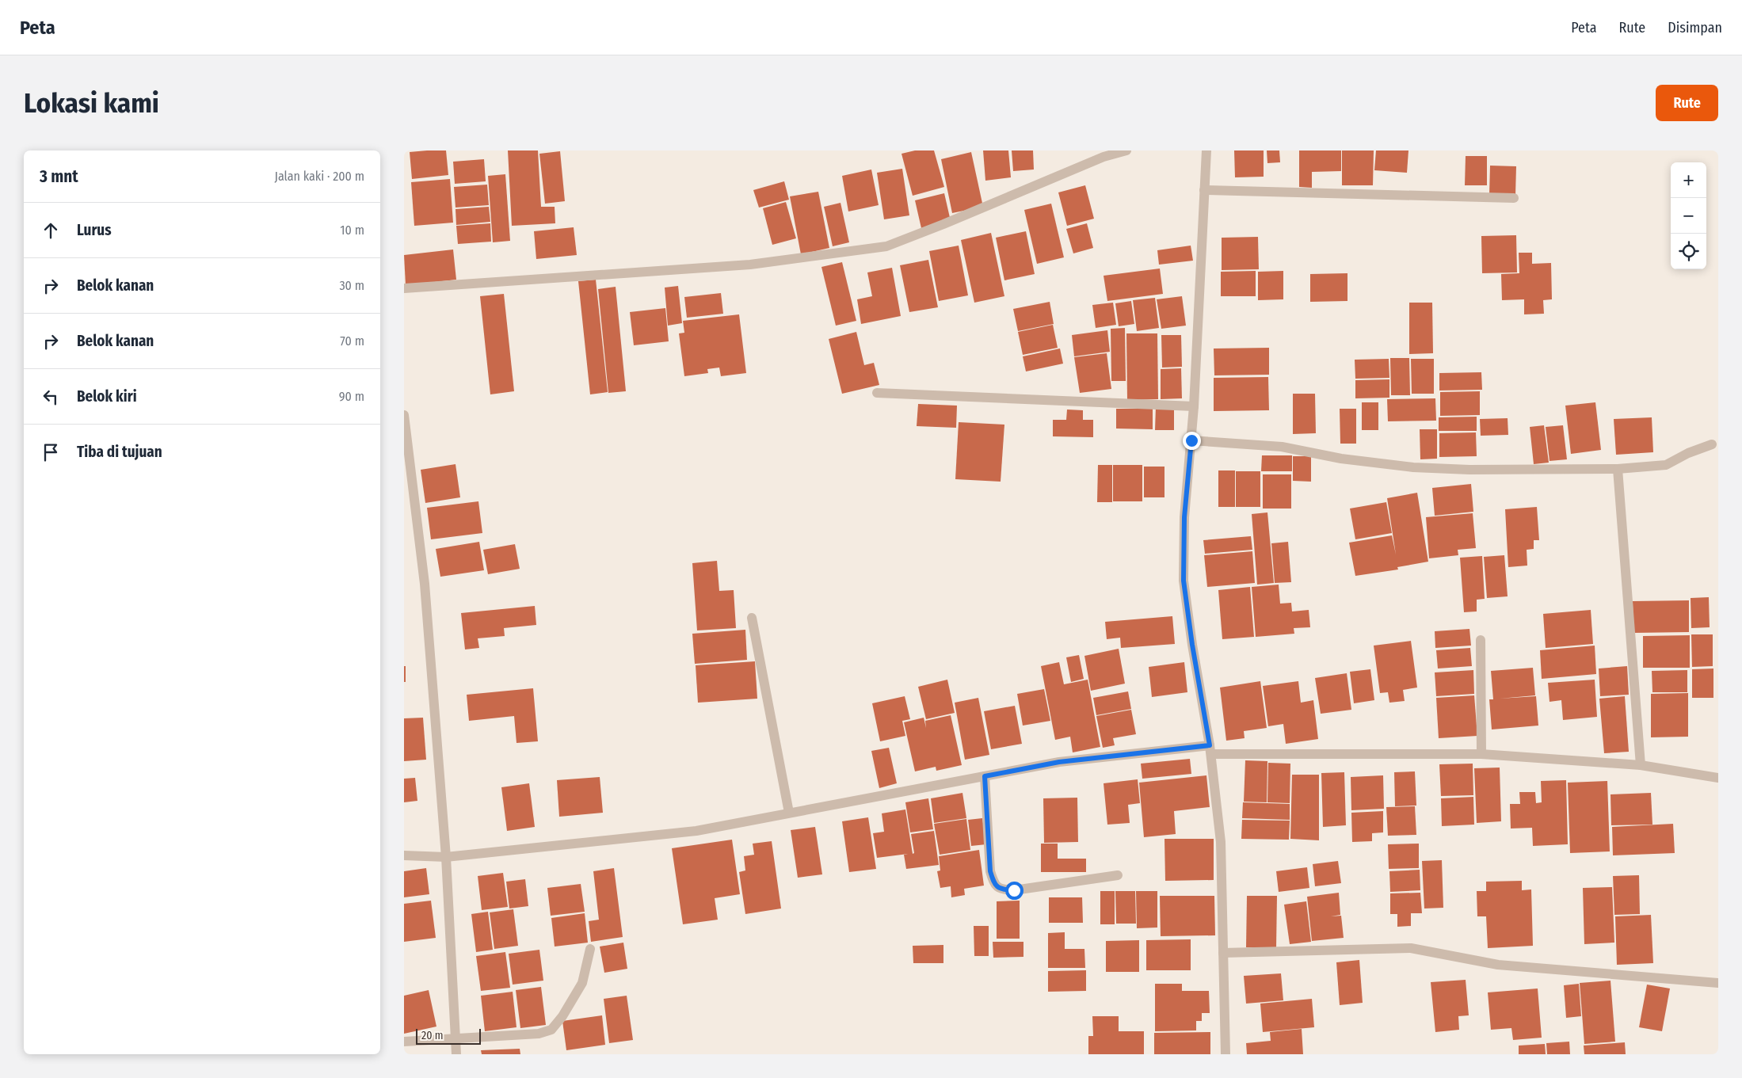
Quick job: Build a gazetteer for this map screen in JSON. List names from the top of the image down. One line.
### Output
{"scale_bar":"20 m","page":{"header":"Peta","nav":["Peta","Rute","Disimpan"],"buttons":"Rute","title":"Lokasi kami","heading":["3 mnt","Jalan kaki · 200 m"],"map_buttons":["+","−"],"list":[["Lurus","10 m"],["Belok kanan","30 m"],["Belok kanan","70 m"],["Belok kiri","90 m"],"Tiba di tujuan"],"scale":"20 m"}}
